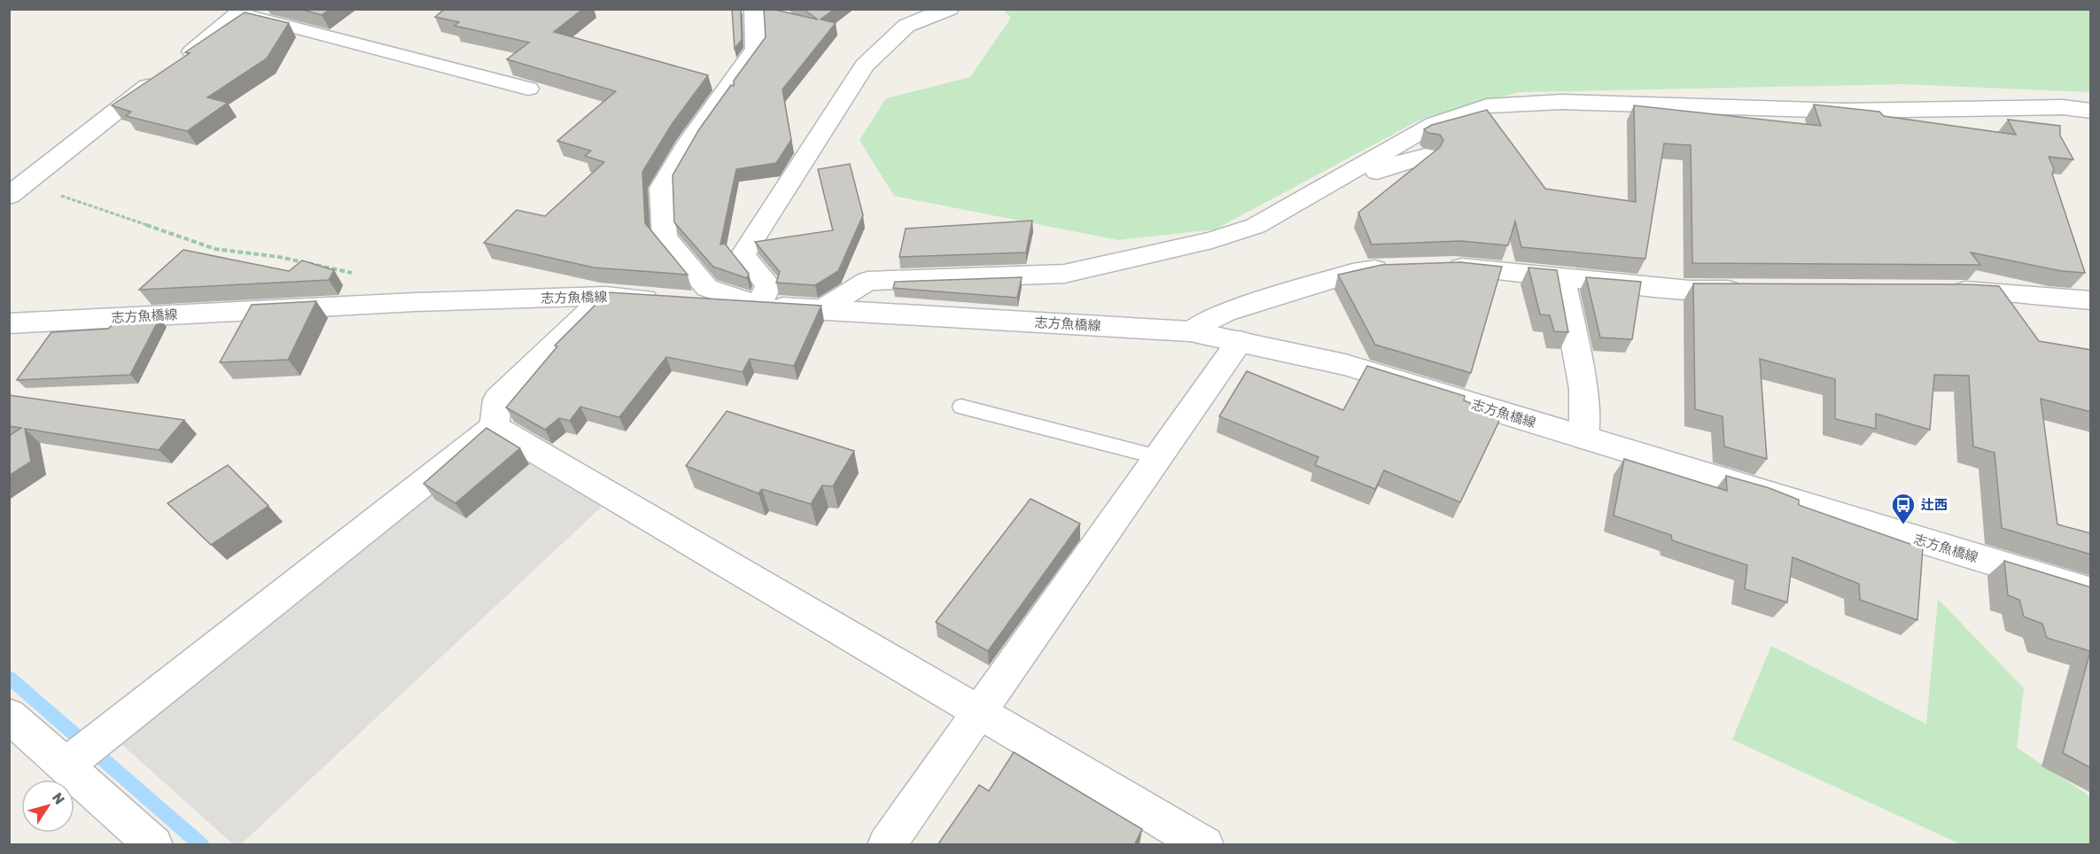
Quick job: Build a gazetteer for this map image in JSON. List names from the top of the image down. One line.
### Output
{"streets":{"street":["志方魚橋線"]},"places":{"bus stop":["辻西"]},"north":"top right"}
